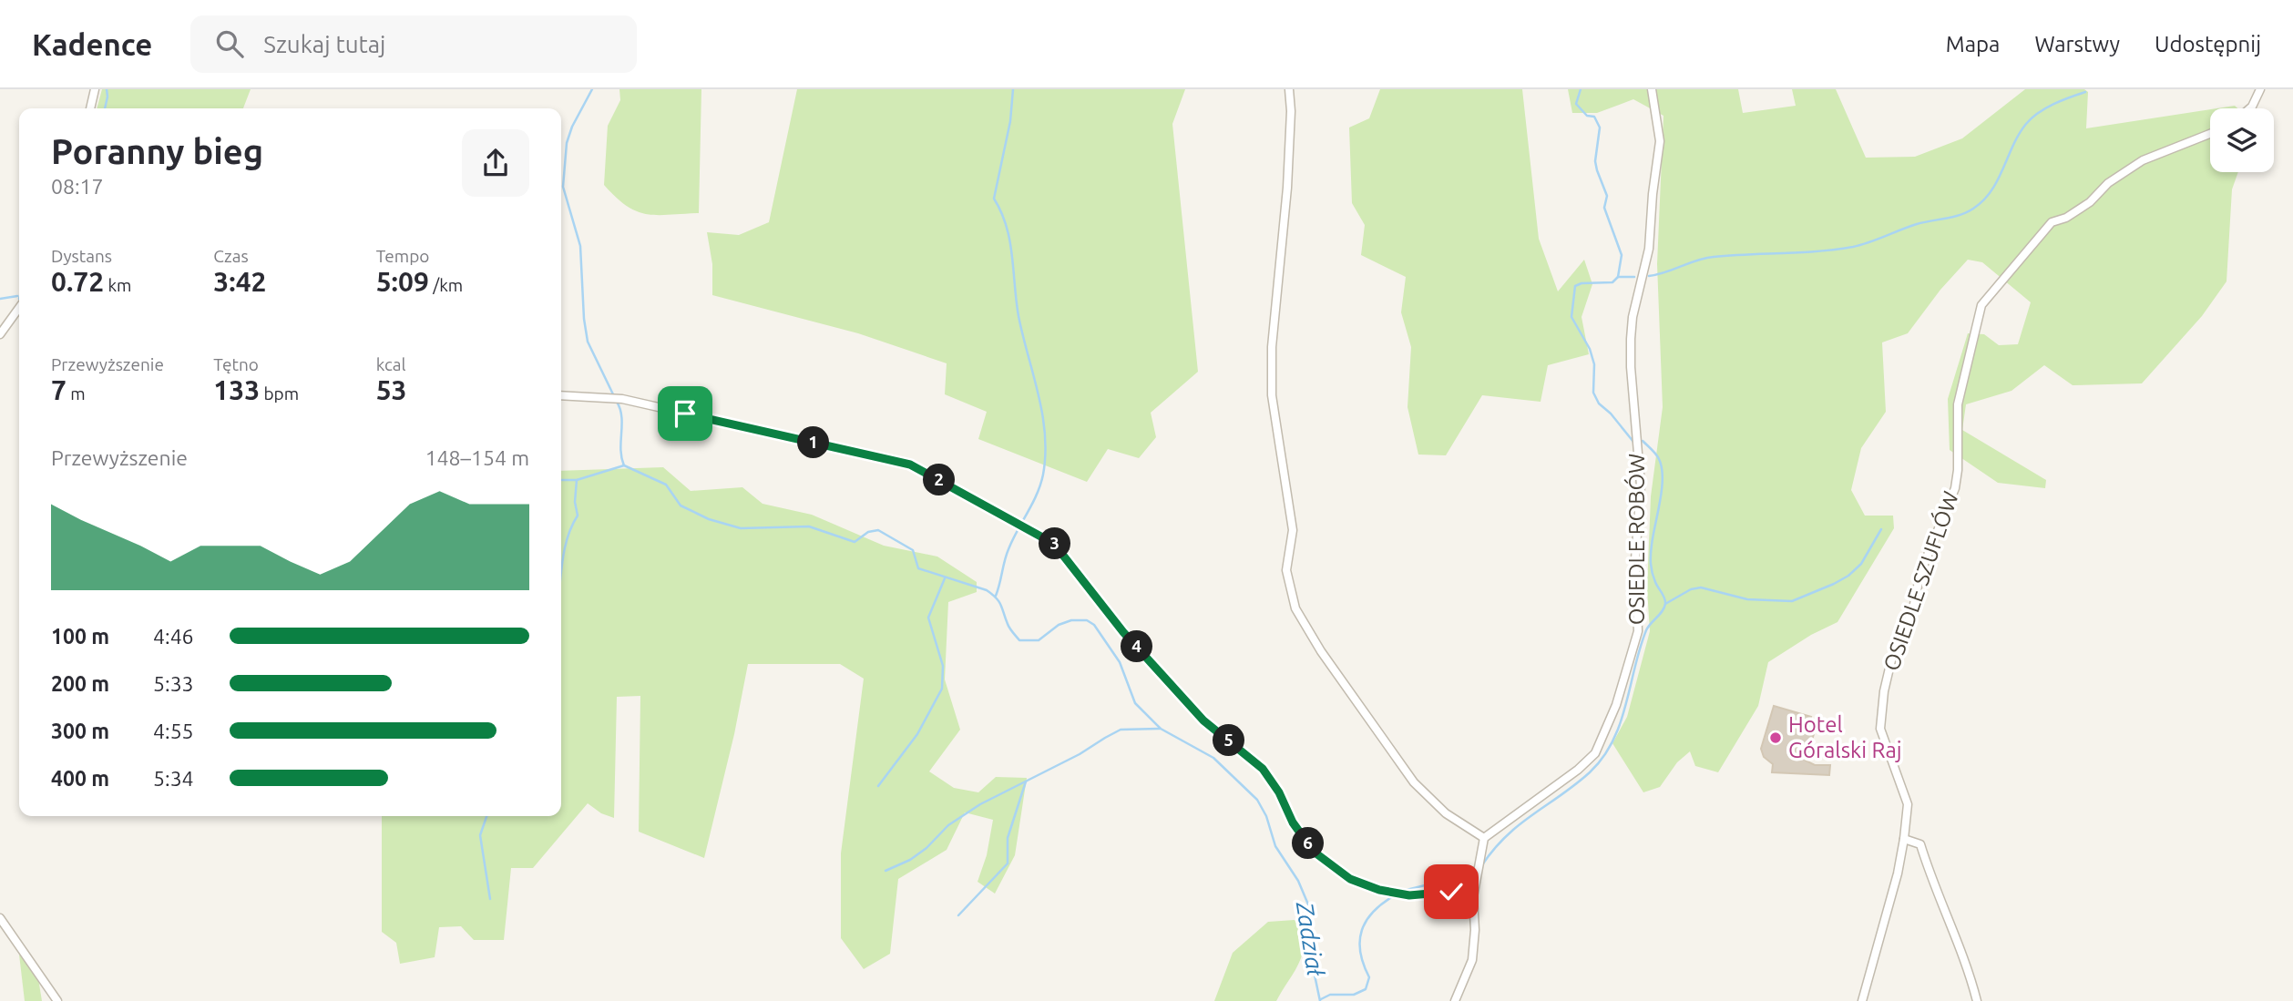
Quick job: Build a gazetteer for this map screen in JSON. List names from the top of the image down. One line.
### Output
{"streets":{"street":["OSIEDLE ROBÓW","OSIEDLE SZUFLÓW"]},"water":["Zadział"],"places":["Hotel Góralski Raj"],"page":{"header":"Kadence","search":"Szukaj tutaj","nav":["Mapa","Warstwy","Udostępnij"],"heading":["Poranny bieg","08:17"],"stats":[["Dystans","0.72 km"],["Czas","3:42"],["Tempo","5:09 /km"],["Przewyższenie","7 m"],["Tętno","133 bpm"],["kcal","53"]],"pins":["1","2","3","4","5","6"],"chart":["Przewyższenie","148–154 m"],"list":[{"name":"100 m","note":"4:46"},{"name":"200 m","note":"5:33"},{"name":"300 m","note":"4:55"},{"name":"400 m","note":"5:34"}]}}
